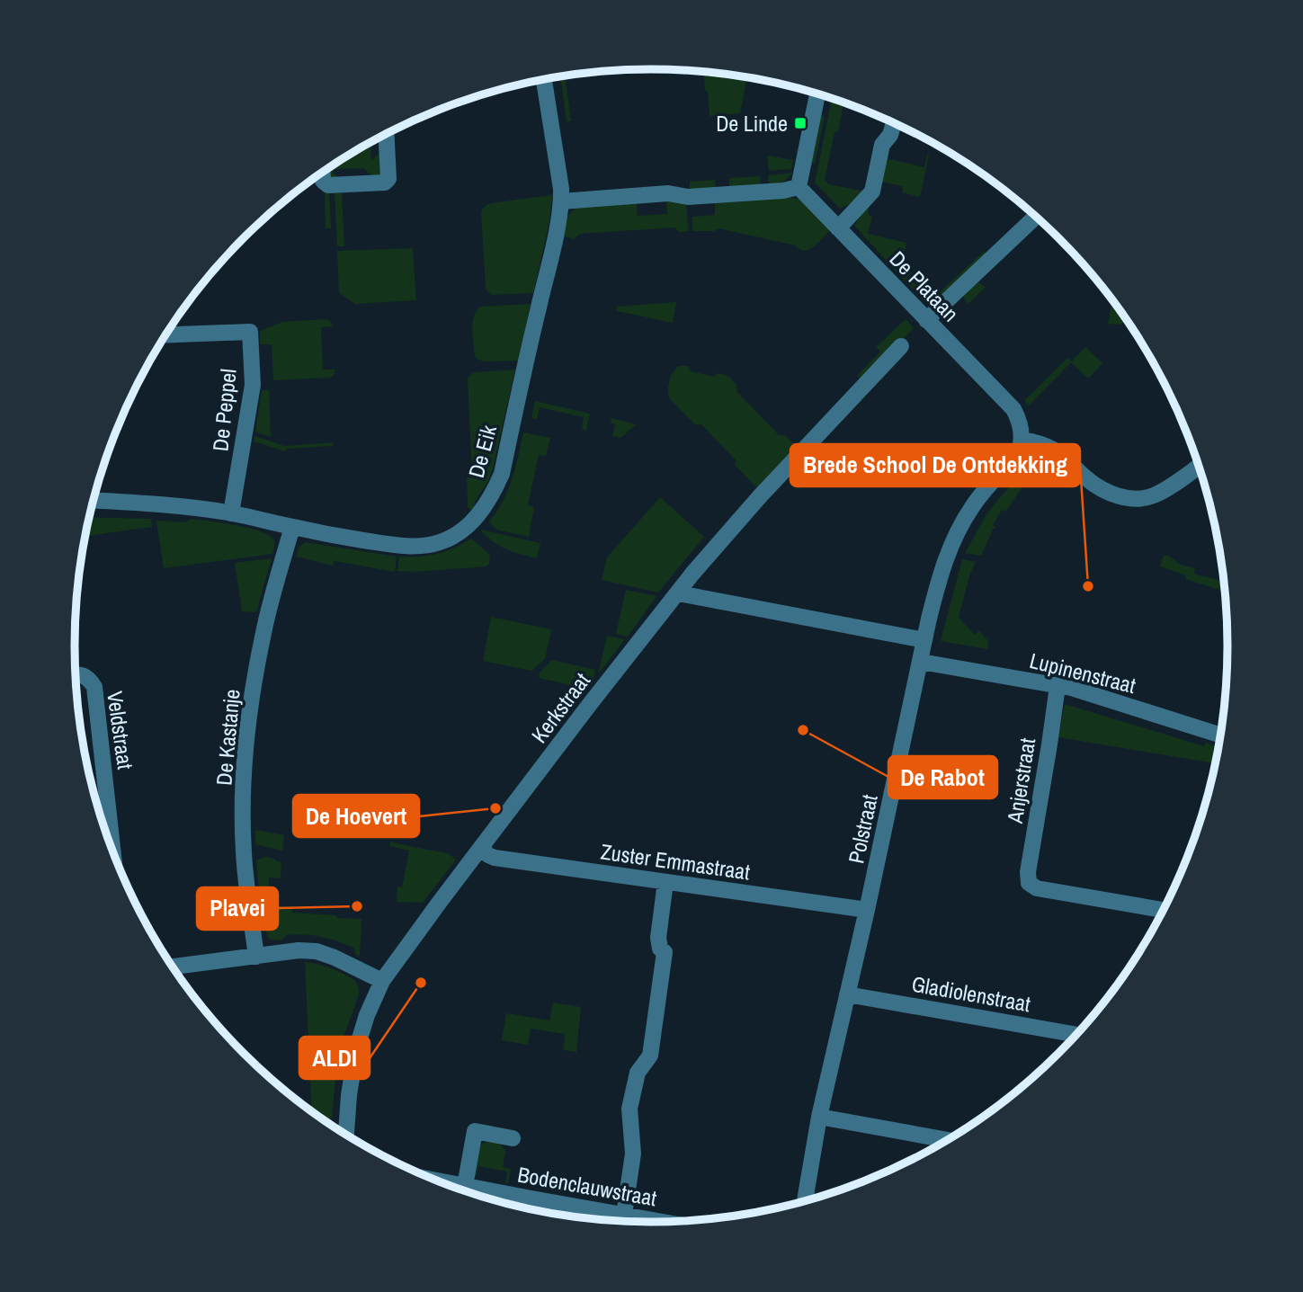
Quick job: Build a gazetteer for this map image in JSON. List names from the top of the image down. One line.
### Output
{"streets":{"street":["De Plataan","De Peppel","De Eik","Lupinenstraat","Kerkstraat","Veldstraat","De Kastanje","Anjerstraat","Polstraat","Zuster Emmastraat","Gladiolenstraat","Bodenclauwstraat"]},"crossings":[["De Plataan","Polstraat"],["De Peppel","De Eik"],["De Eik","De Kastanje"],["Lupinenstraat","Anjerstraat"],["Lupinenstraat","Polstraat"],["Kerkstraat","Zuster Emmastraat"],["Polstraat","Zuster Emmastraat"],["Polstraat","Gladiolenstraat"]],"places":{"transit":["De Linde"],"other":["Brede School De Ontdekking","De Rabot","De Hoevert","Plavei","ALDI"]}}
